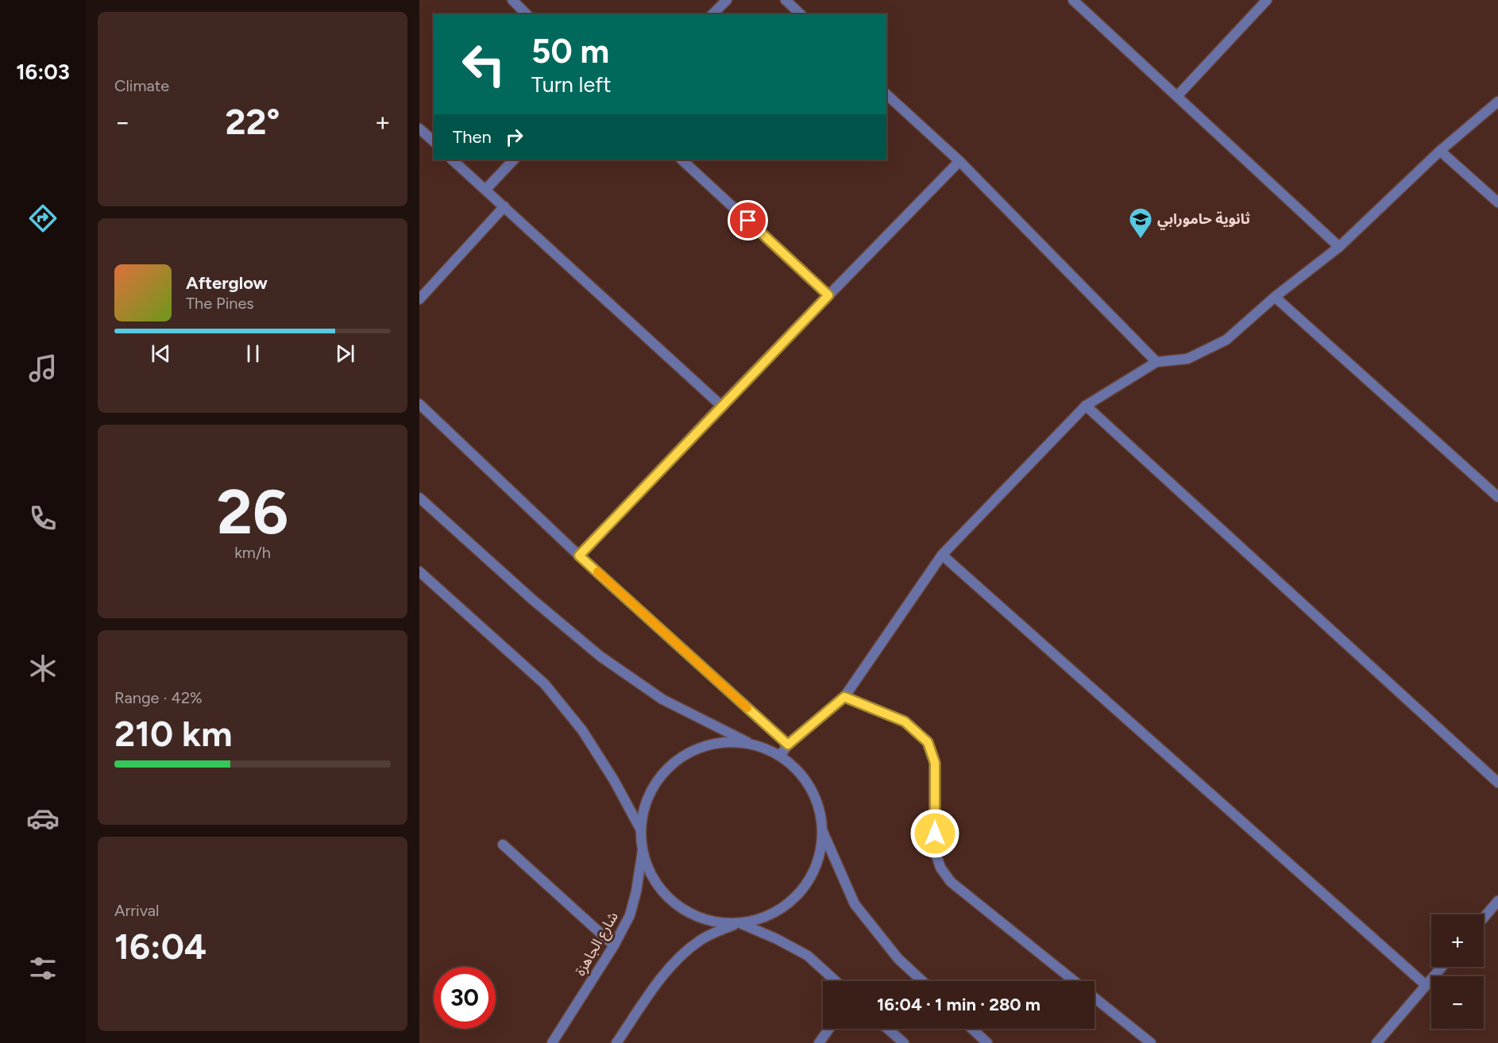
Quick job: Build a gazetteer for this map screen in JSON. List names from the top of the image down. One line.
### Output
{"streets":{"street":["شارع الجاهزة"]},"places":{"school or university":["ثانوية حامورابي"]},"page":{"tabs":"16:03","tile":["Climate",["26","km/h"],["Range · 42%","210 km"],["Arrival","16:04"]],"turn":["50 m","Turn left"],"heat":["−","22°","+"],"then":"Then","song":["Afterglow","The Pines"],"map_buttons":["+","−"],"limit":"30","trip":"16:04 · 1 min · 280 m"}}
